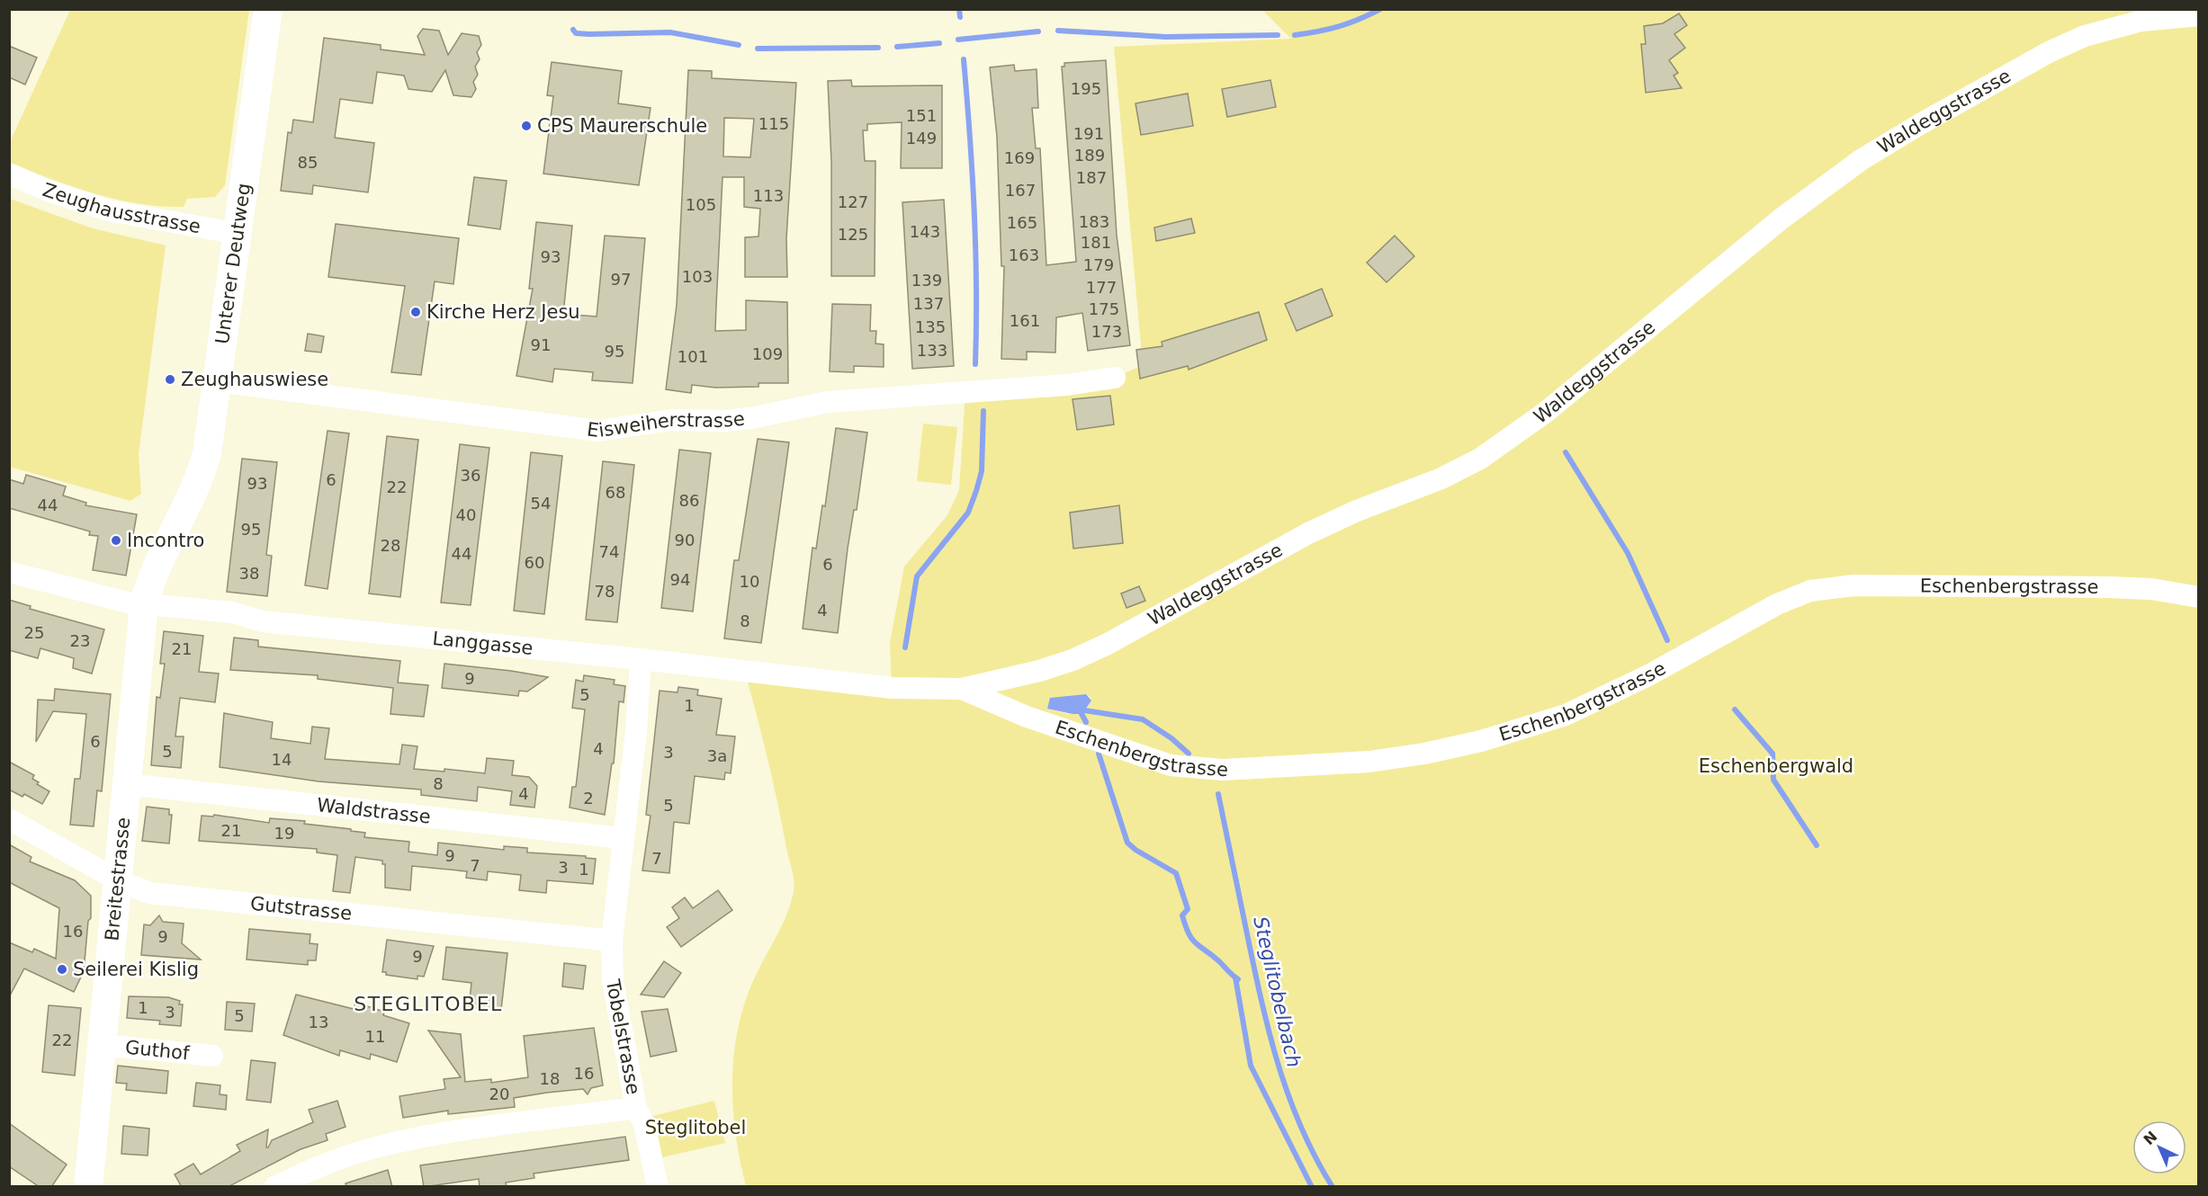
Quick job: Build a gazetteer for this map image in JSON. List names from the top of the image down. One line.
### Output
{"streets":{"main road":["Unterer Deutweg","Breitestrasse"],"street":["Waldeggstrasse","Zeughausstrasse","Eisweiherstrasse","Eschenbergstrasse","Langgasse","Waldstrasse","Gutstrasse","Tobelstrasse","Guthof"]},"crossings":[["Waldeggstrasse","Eschenbergstrasse"],["Waldeggstrasse","Langgasse"],["Zeughausstrasse","Unterer Deutweg"],["Unterer Deutweg","Eisweiherstrasse"],["Unterer Deutweg","Langgasse"],["Unterer Deutweg","Breitestrasse"],["Eschenbergstrasse","Langgasse"],["Langgasse","Breitestrasse"],["Langgasse","Tobelstrasse"],["Waldstrasse","Breitestrasse"],["Waldstrasse","Tobelstrasse"],["Breitestrasse","Gutstrasse"],["Breitestrasse","Guthof"],["Gutstrasse","Tobelstrasse"]],"districts":["STEGLITOBEL"],"water":["Steglitobelbach"],"parks":["Eschenbergwald","Steglitobel"],"places":["CPS Maurerschule","Kirche Herz Jesu","Zeughauswiese","Incontro","Seilerei Kislig"],"house_numbers":["195","151","115","191","149","189","169","85","187","167","113","127","105","183","165","143","125","181","163","93","179","103","97","139","177","137","175","161","135","173","91","133","95","109","101","36","6","93","22","68","86","54","44","40","95","90","28","74","44","60","6","38","94","10","78","4","8","25","23","21","9","5","1","6","4","5","3","3a","14","8","4","2","5","21","19","9","7","7","3","1","16","9","9","1","3","5","13","11","22","16","18","20"],"north":"top left"}
